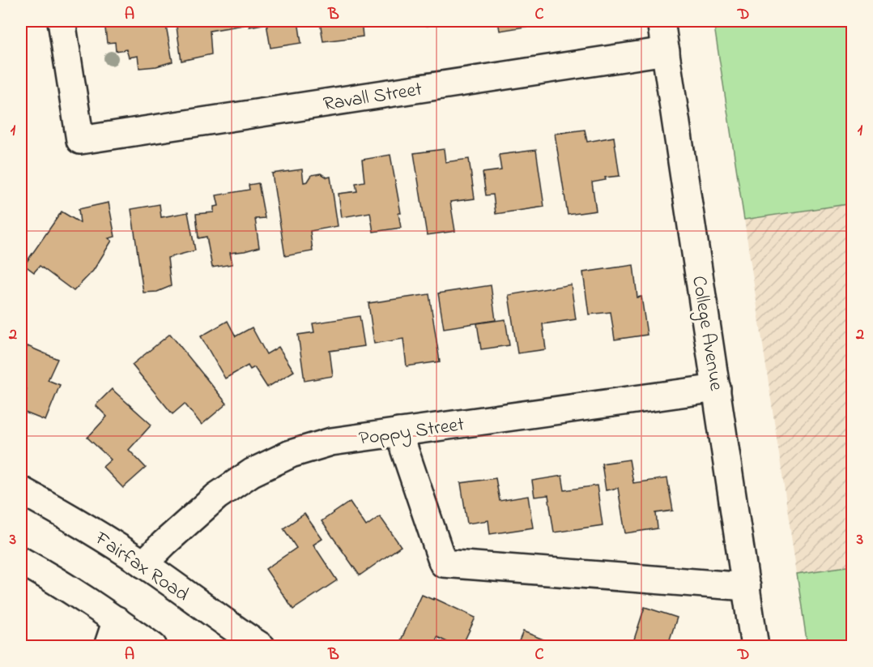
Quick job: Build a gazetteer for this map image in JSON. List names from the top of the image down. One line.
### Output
{"streets":{"street":["Ravall Street","College Avenue","Poppy Street","Fairfax Road"]},"crossings":[["Ravall Street","College Avenue"],["College Avenue","Poppy Street"],["Poppy Street","Fairfax Road"]],"grid":{"columns":["A","B","C","D"],"rows":["1","2","3"]}}
